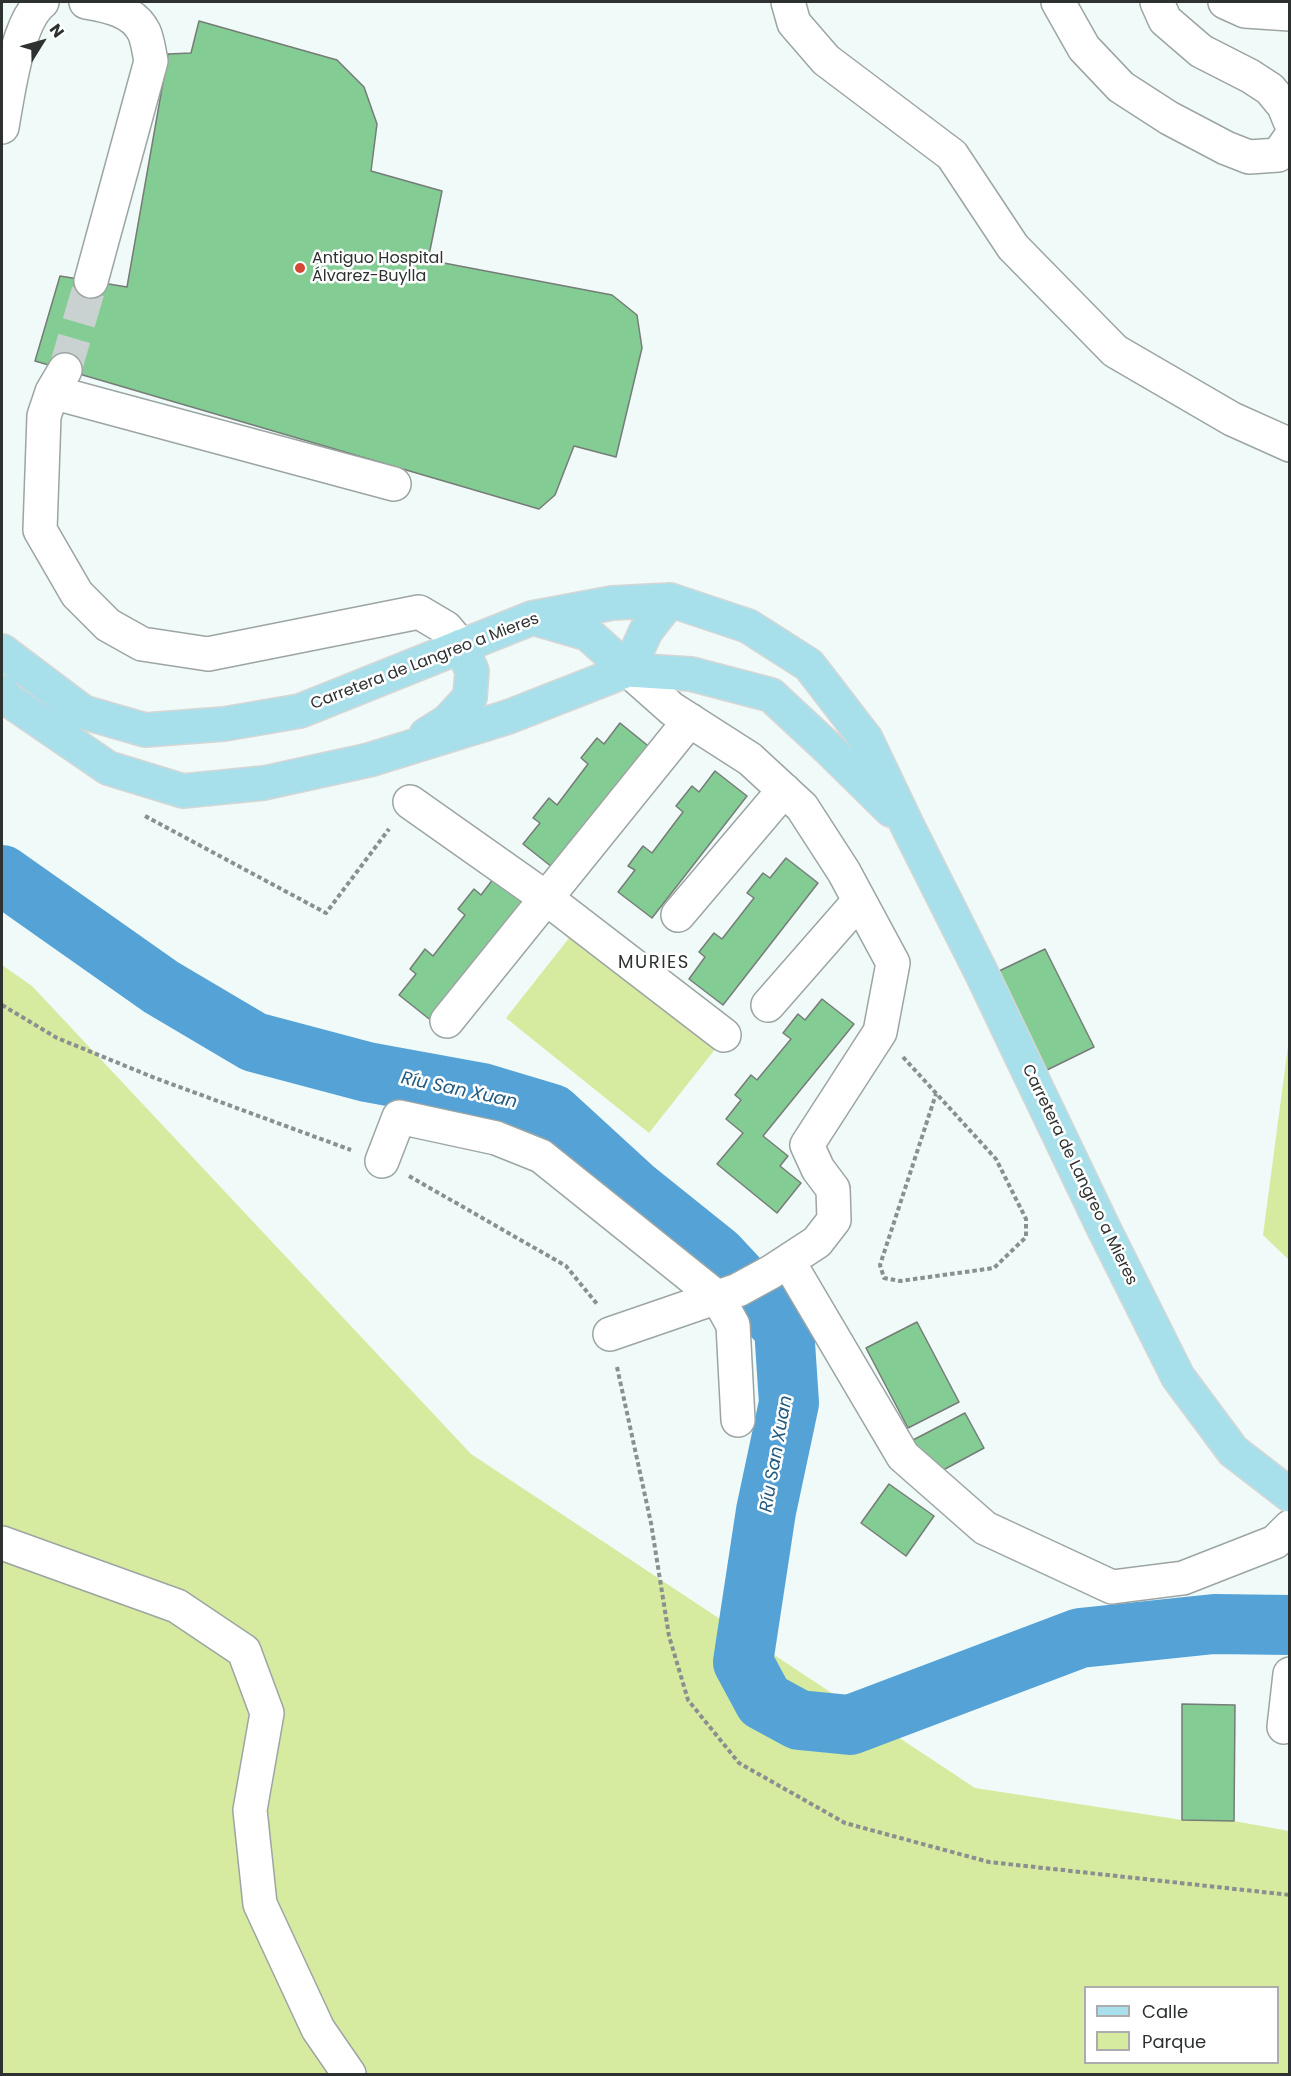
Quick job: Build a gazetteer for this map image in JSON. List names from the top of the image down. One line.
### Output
{"streets":{"main road":["Carretera de Langreo a Mieres"]},"districts":["MURIES"],"water":["Ríu San Xuan"],"places":["Antiguo Hospital Álvarez-Buylla"],"legend":["Calle","Parque"],"north":"top right"}
